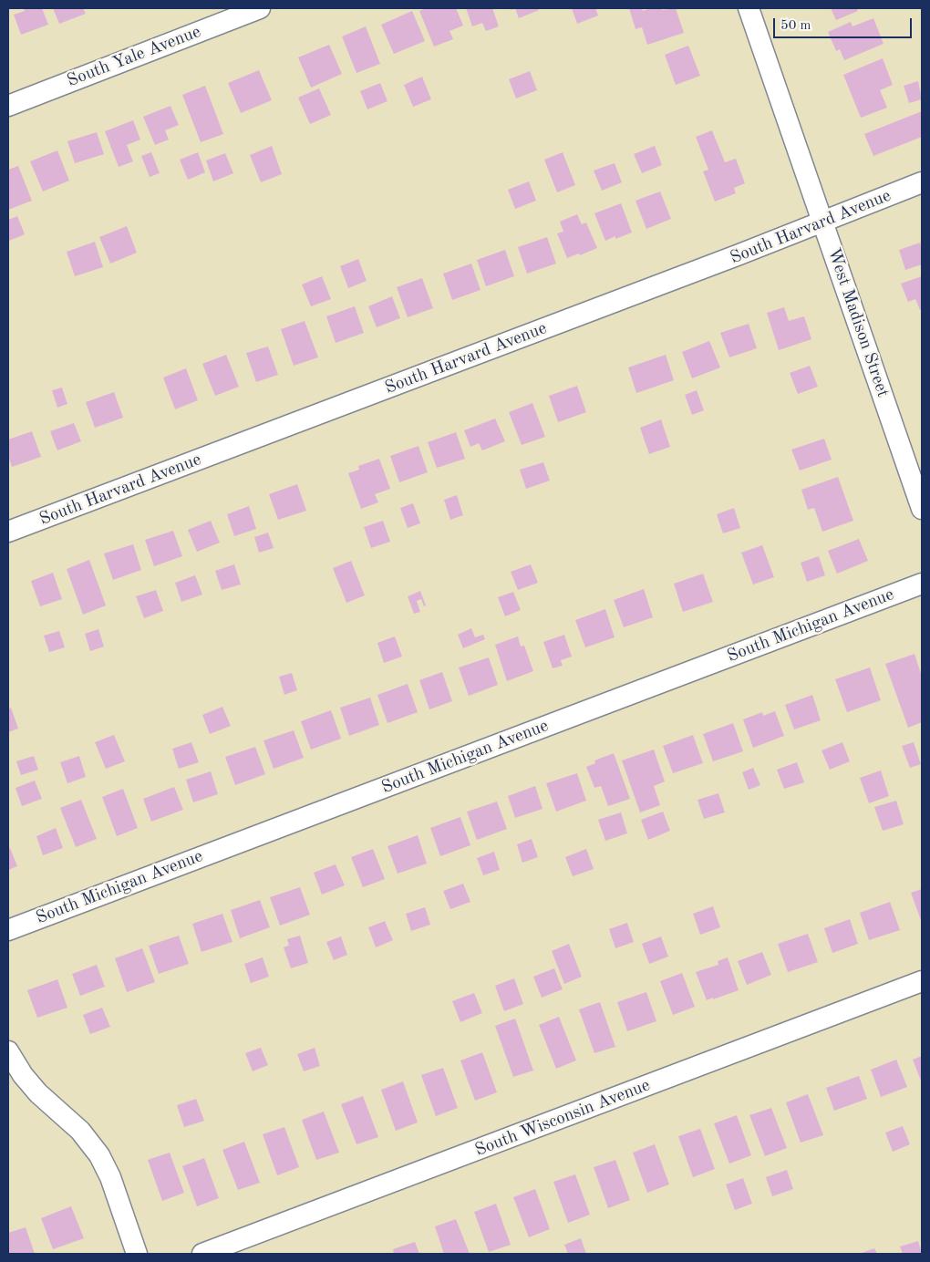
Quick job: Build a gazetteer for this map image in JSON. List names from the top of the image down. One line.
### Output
{"streets":{"street":["South Yale Avenue","South Harvard Avenue","West Madison Street","South Michigan Avenue","South Wisconsin Avenue"]},"crossings":[["South Harvard Avenue","West Madison Street"]],"scale_bar":"50 m"}
